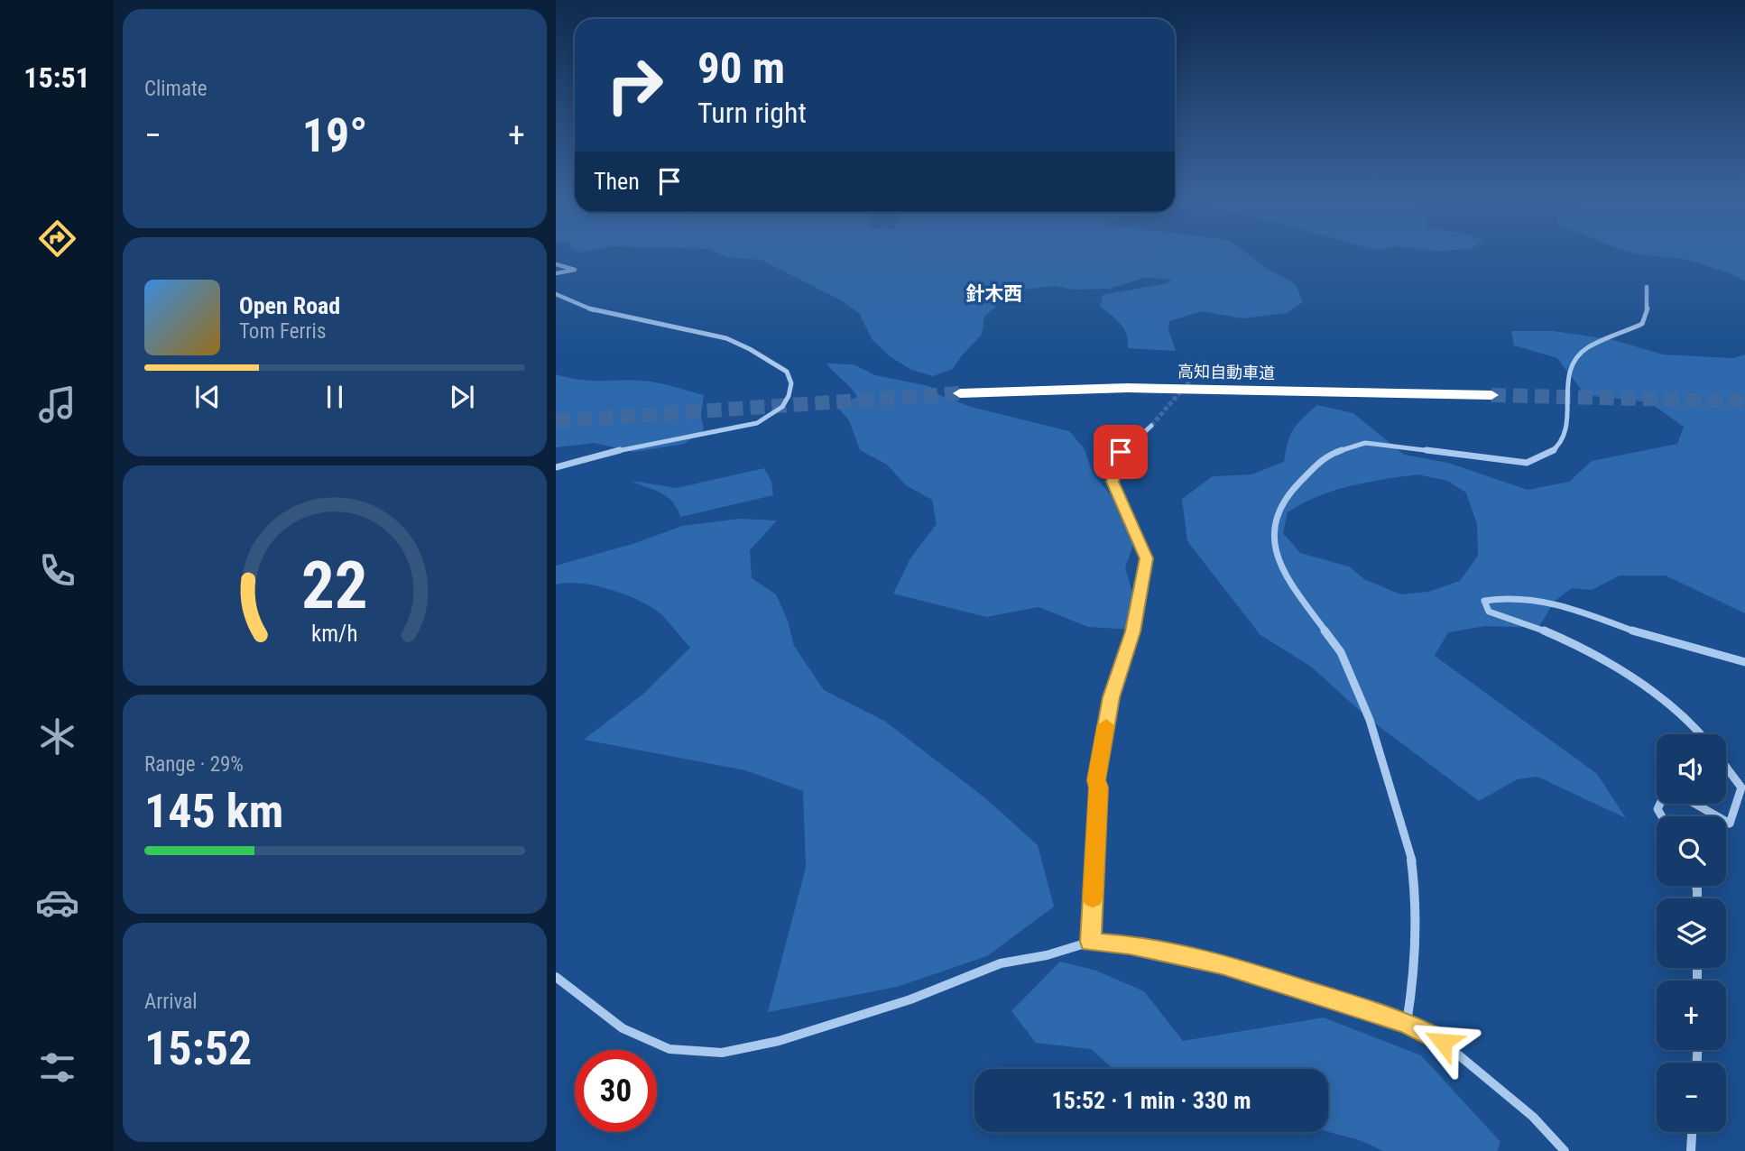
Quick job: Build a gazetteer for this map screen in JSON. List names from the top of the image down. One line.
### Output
{"streets":{"highway":["高知自動車道"]},"districts":["針木西"],"page":{"tabs":"15:51","tile":["Climate",["Range · 29%","145 km"],["Arrival","15:52"]],"turn":["90 m","Turn right"],"heat":["−","19°","+"],"then":"Then","song":["Open Road","Tom Ferris"],"map_buttons":["+","−"],"limit":"30","trip":"15:52 · 1 min · 330 m","gauge":["22","km/h"]}}
